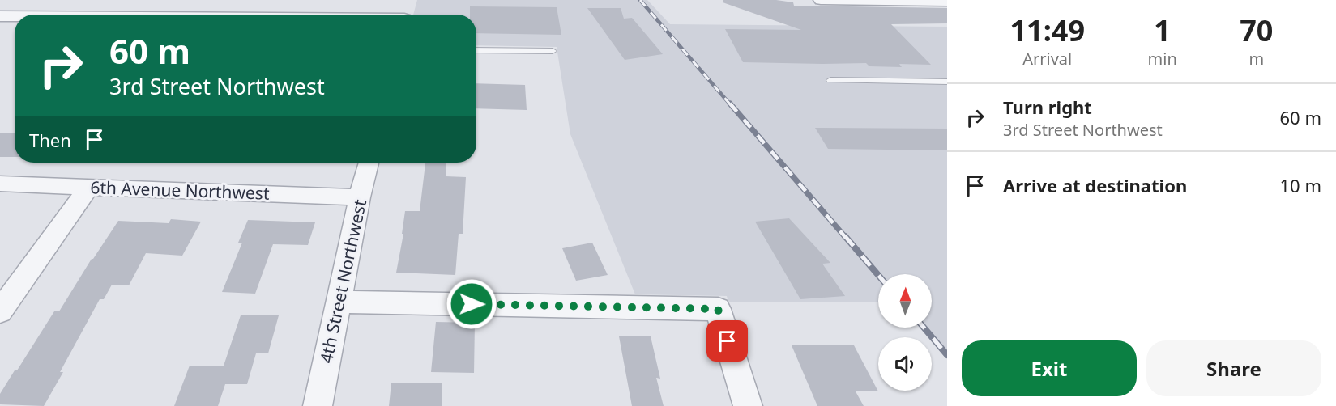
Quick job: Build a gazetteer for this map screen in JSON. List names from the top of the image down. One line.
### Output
{"streets":{"street":["6th Avenue Northwest","4th Street Northwest"]},"crossings":[["6th Avenue Northwest","4th Street Northwest"]],"north":"top","page":{"eta":["11:49","Arrival","1","min","70","m"],"turn":["60 m","3rd Street Northwest"],"list":[{"name":"Turn right","note":"3rd Street Northwest","value":"60 m"},{"name":"Arrive at destination","value":"10 m"}],"then":"Then","buttons":["Exit","Share"]}}
